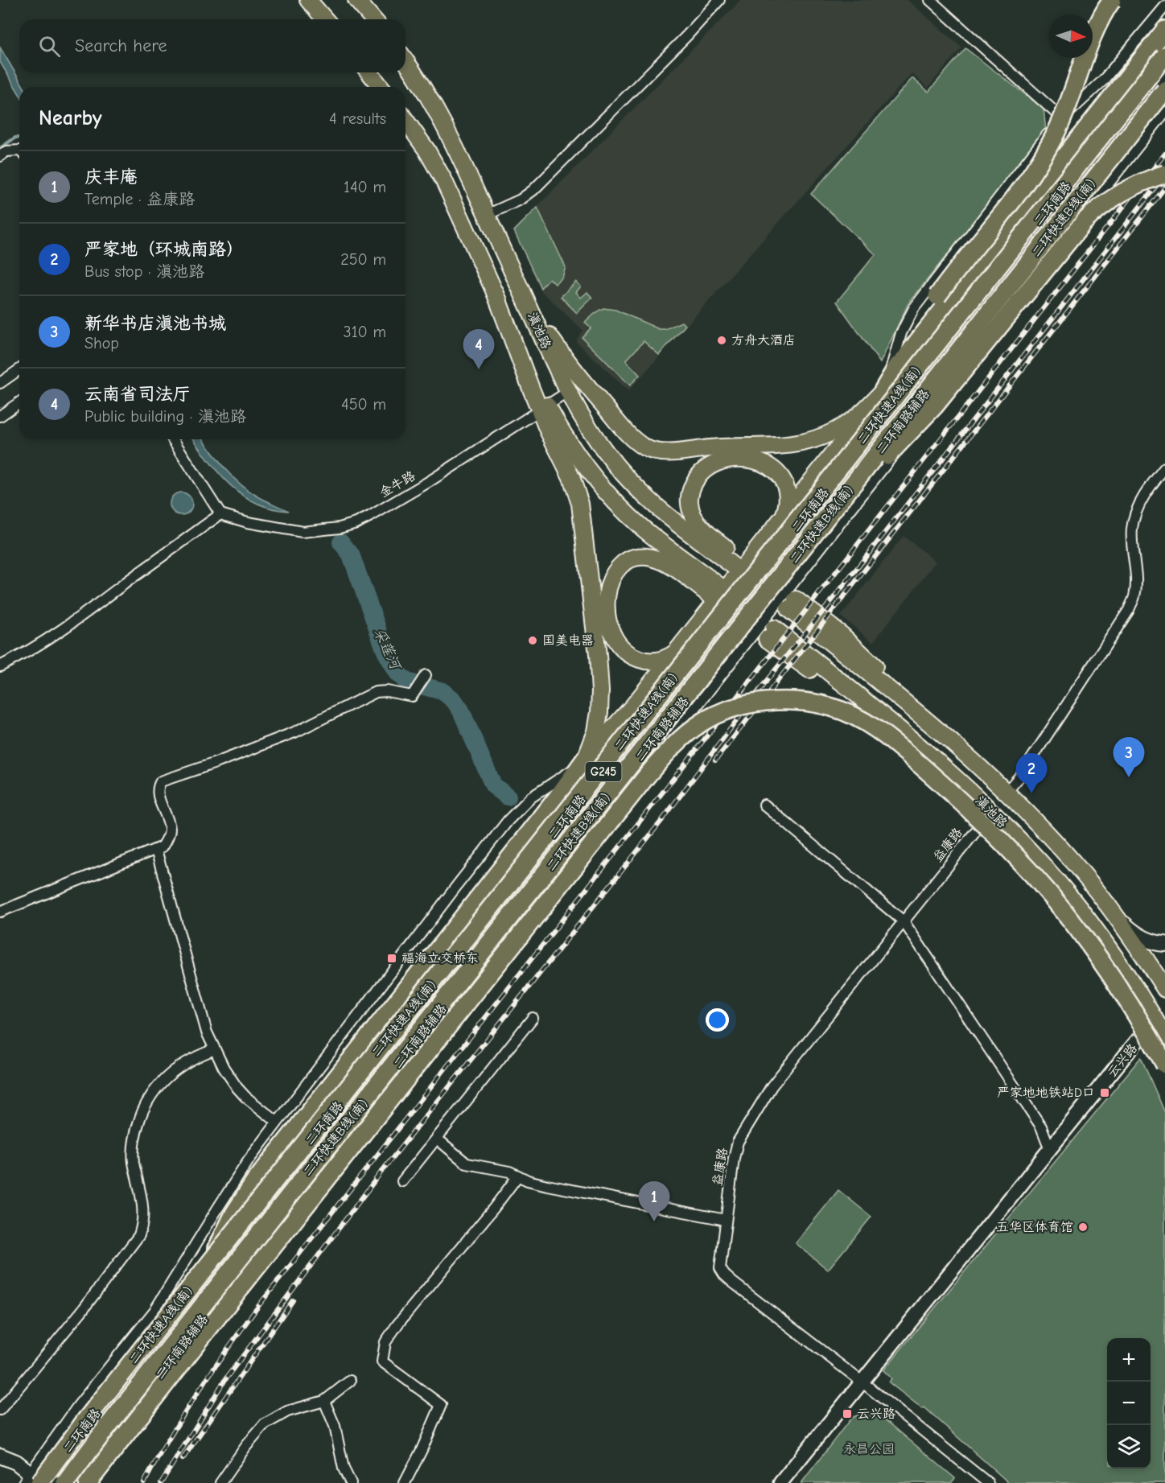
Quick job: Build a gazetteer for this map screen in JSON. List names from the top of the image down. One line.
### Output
{"streets":{"highway":["二环快速B线(南)","二环快速A线(南)"],"main road":["二环南路","滇池路","G245"],"street":["二环南路辅路","金牛路","益康路","云兴路"]},"crossings":[["二环南路","二环快速B线(南)"],["二环南路","二环快速A线(南)"],["滇池路","金牛路"],["滇池路","益康路"],["滇池路","云兴路"],["益康路","云兴路"]],"water":["采莲河"],"parks":["永昌公园"],"places":{"other":["方舟大酒店","国美电器","五华区体育馆"],"transit":["福海立交桥东","严家地地铁站D口","云兴路"]},"north":"right","page":{"search":"Search here","heading":["Nearby","4 results"],"list":[{"mark":"1","name":"庆丰庵","note":"Temple · 益康路","value":"140 m"},{"mark":"2","name":"严家地（环城南路）","note":"Bus stop · 滇池路","value":"250 m"},{"mark":"3","name":"新华书店滇池书城","note":"Shop","value":"310 m"},{"mark":"4","name":"云南省司法厅","note":"Public building · 滇池路","value":"450 m"}],"pins":["4","3","2","1"],"map_buttons":["+","−"]}}
